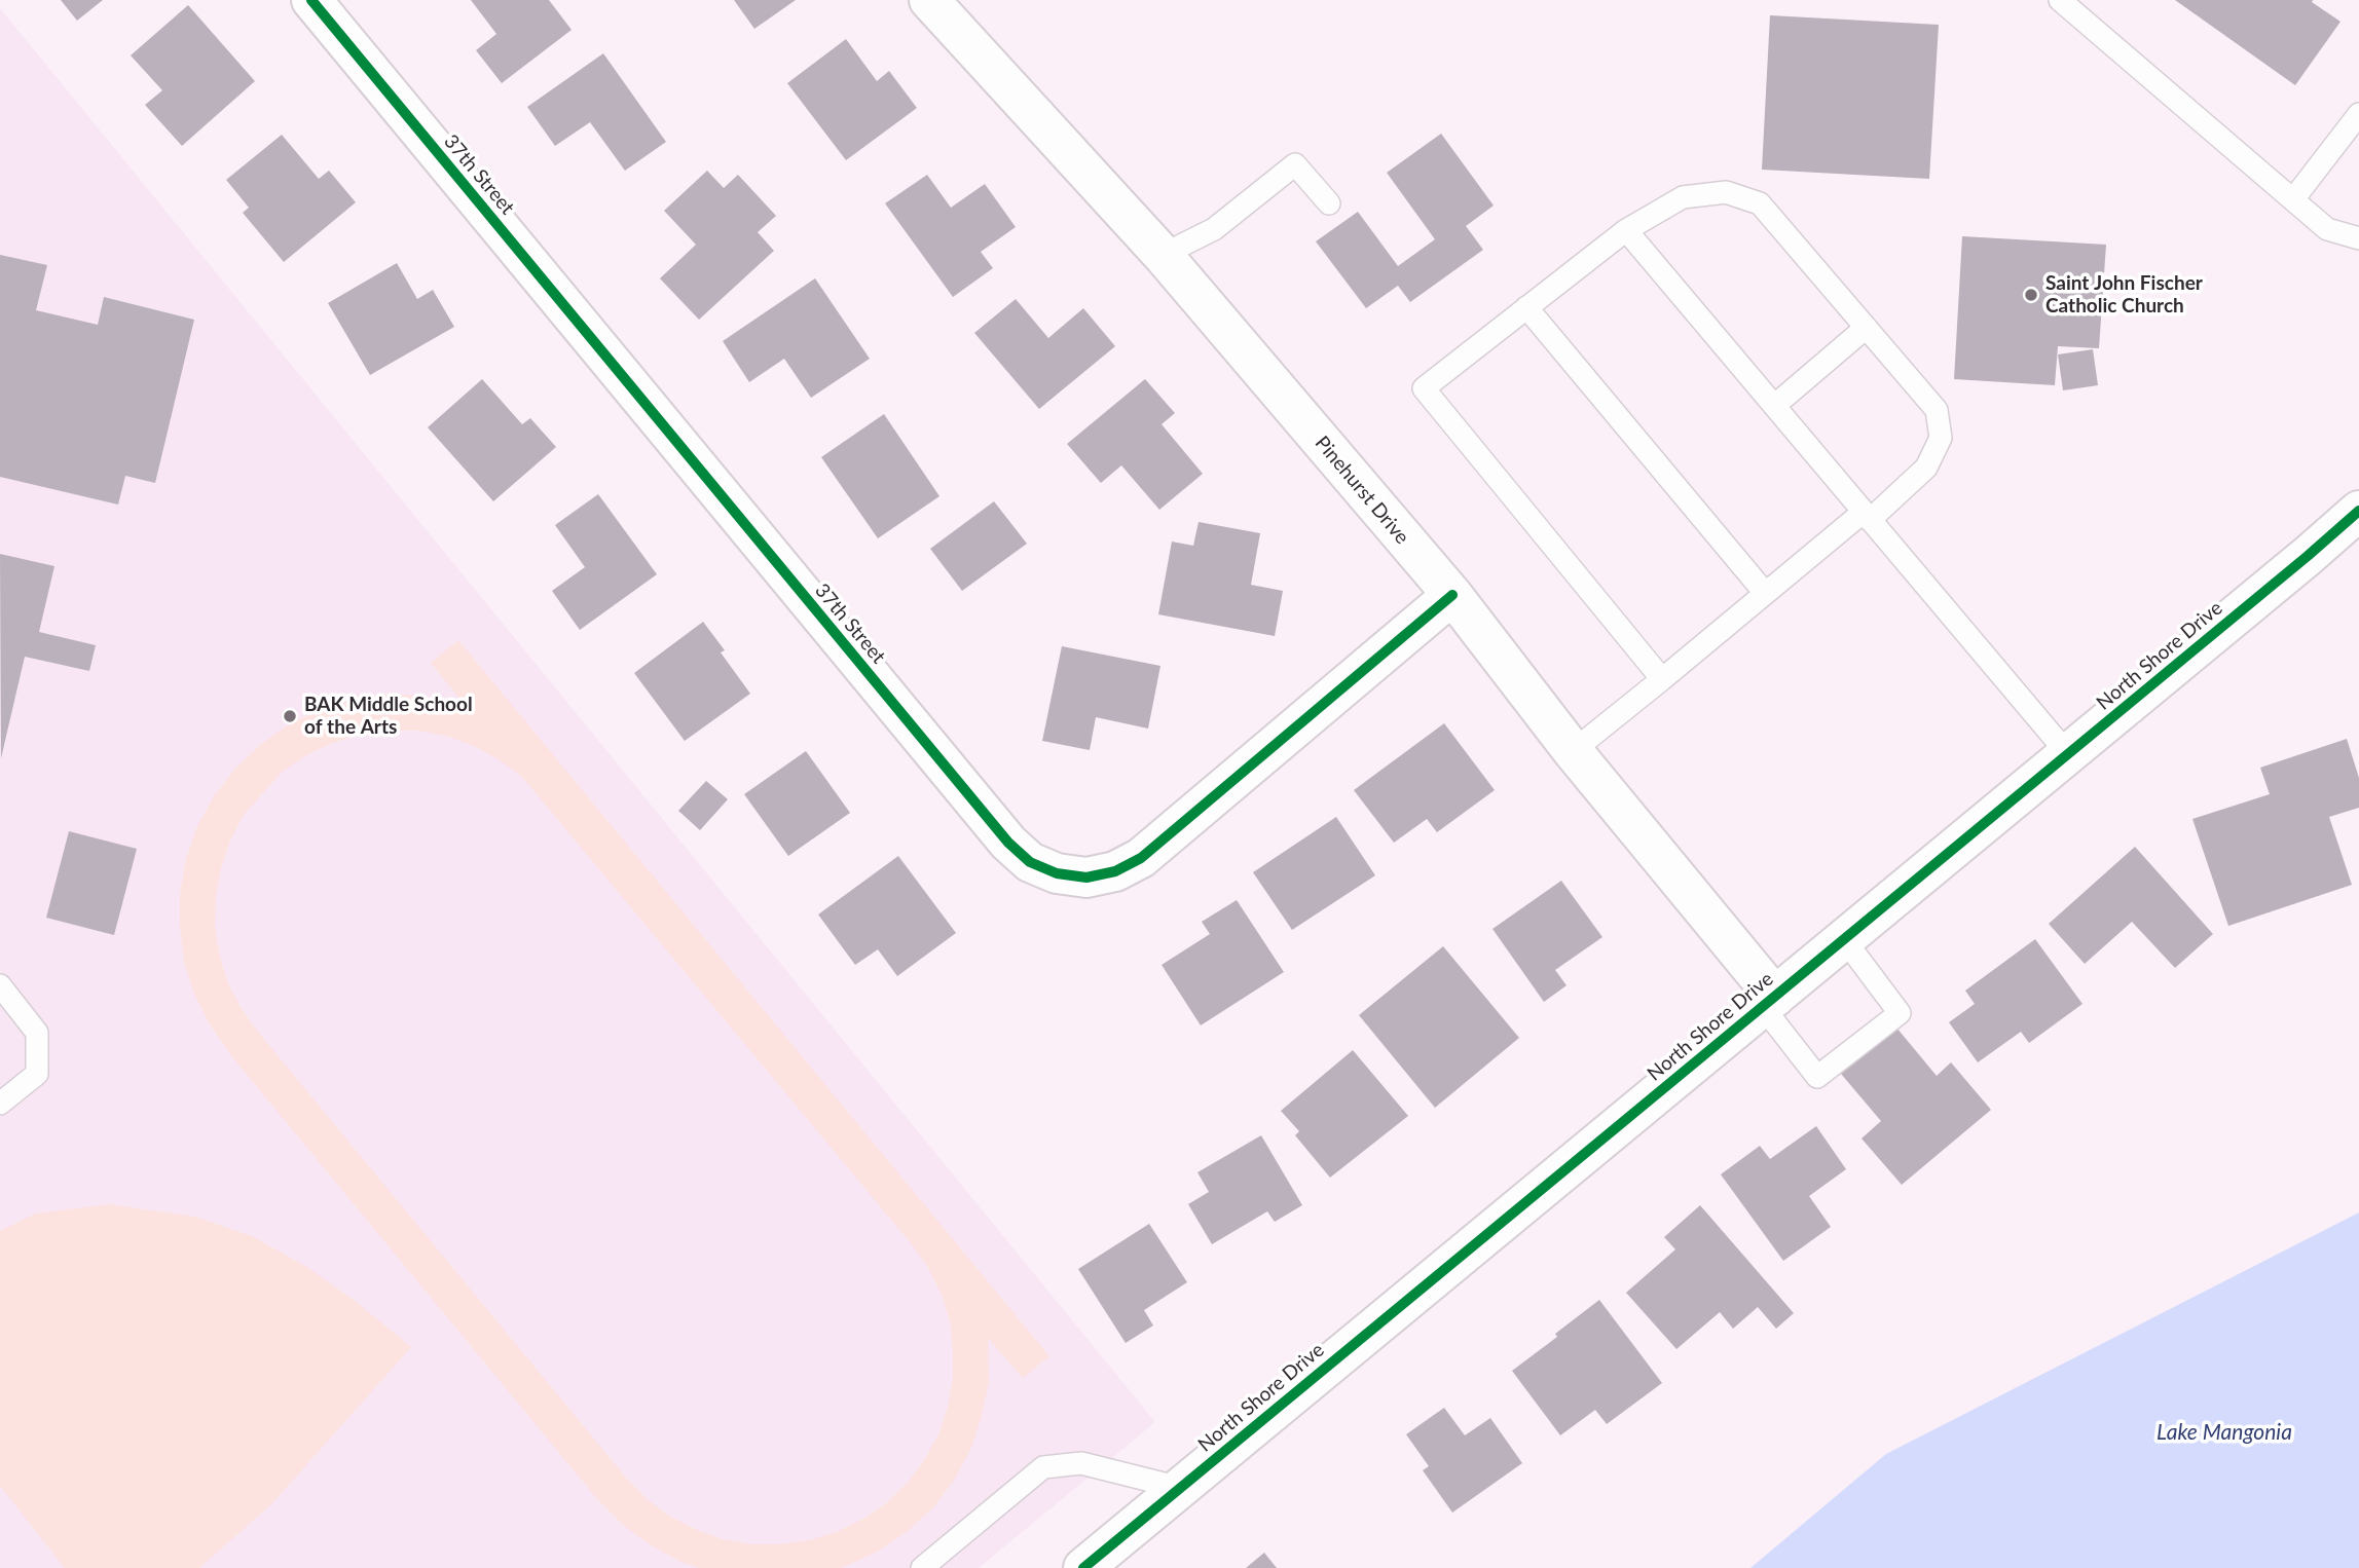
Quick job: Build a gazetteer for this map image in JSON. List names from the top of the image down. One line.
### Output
{"streets":{"street":["37th Street","Pinehurst Drive","North Shore Drive"]},"crossings":[["37th Street","Pinehurst Drive"],["Pinehurst Drive","North Shore Drive"]],"water":["Lake Mangonia"],"places":["Saint John Fischer Catholic Church","BAK Middle School of the Arts"]}
